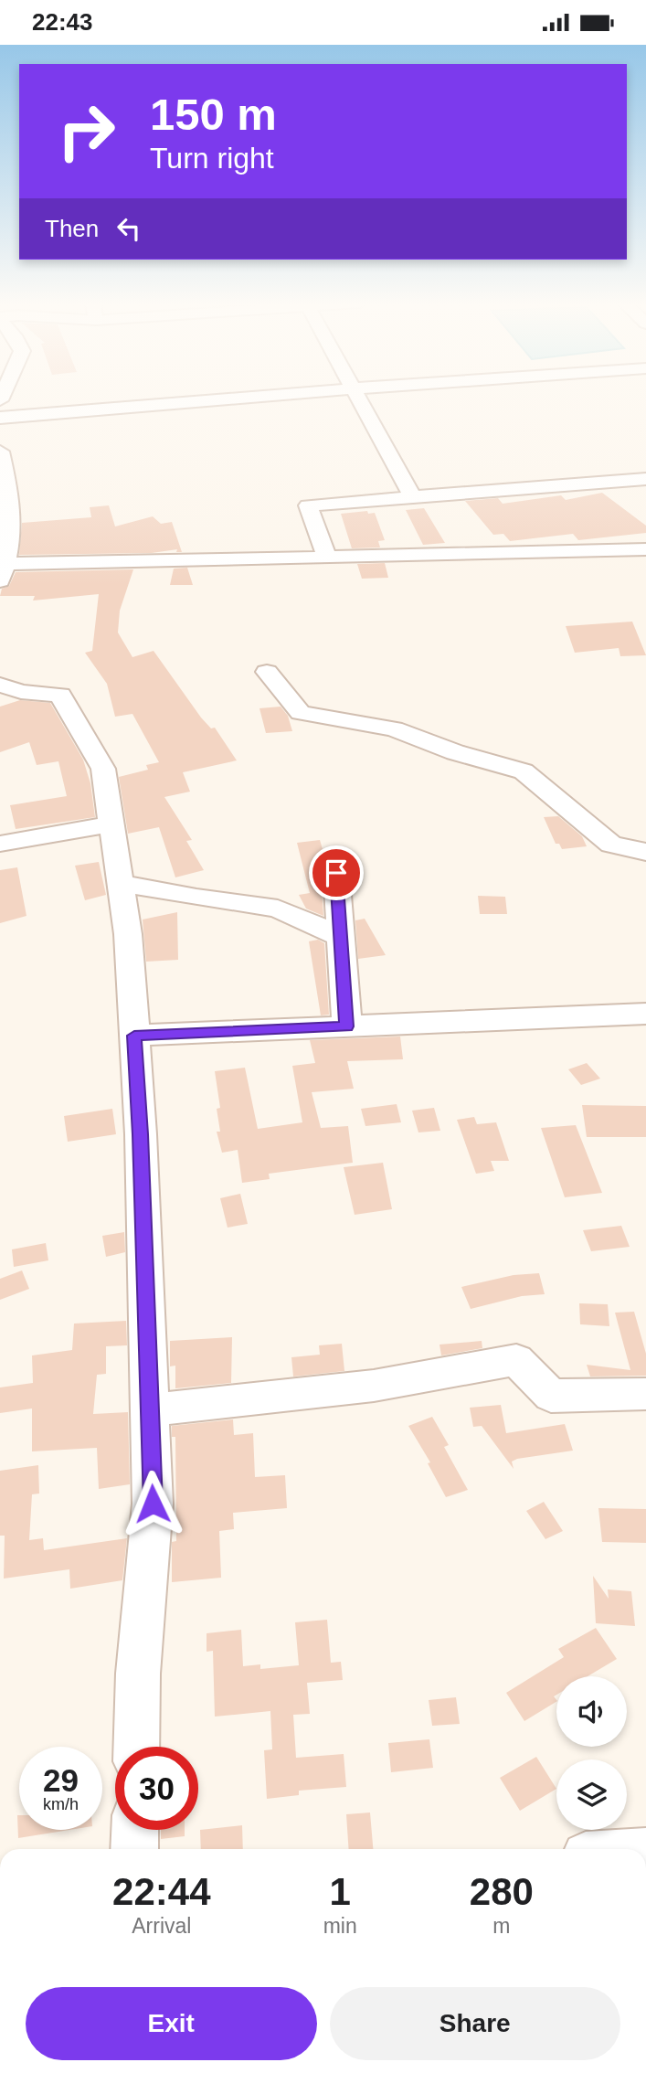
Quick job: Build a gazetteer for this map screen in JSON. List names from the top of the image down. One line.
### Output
{"page":{"status":"22:43","turn":["150 m","Turn right"],"then":"Then","speed":"29 km/h","limit":"30","eta":["22:44","Arrival","1","min","280","m"],"buttons":["Exit","Share"]}}
